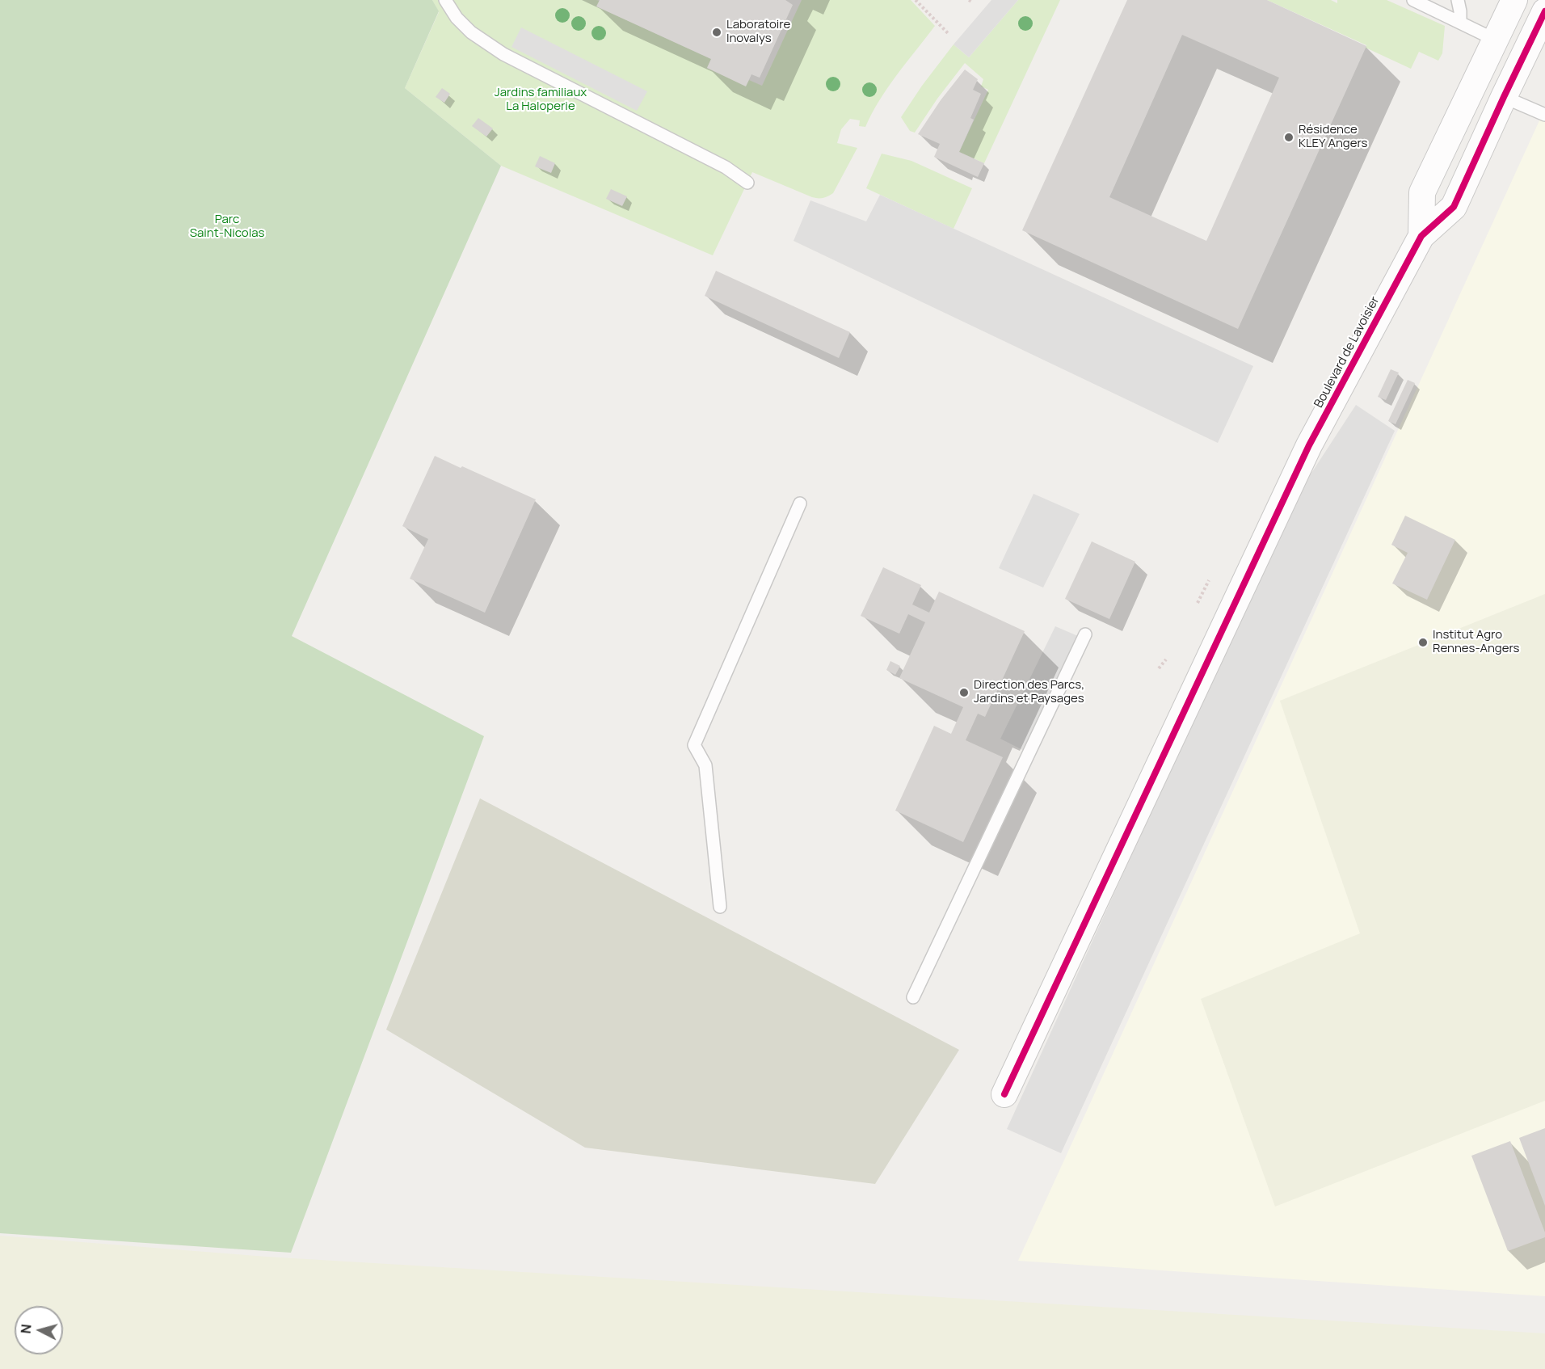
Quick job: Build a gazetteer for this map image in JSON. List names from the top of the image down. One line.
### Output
{"streets":{"street":["Boulevard de Lavoisier"]},"parks":["Jardins familiaux La Haloperie","Parc Saint-Nicolas"],"places":["Laboratoire Inovalys","Résidence KLEY Angers","Institut Agro Rennes-Angers","Direction des Parcs, Jardins et Paysages"],"north":"left"}
